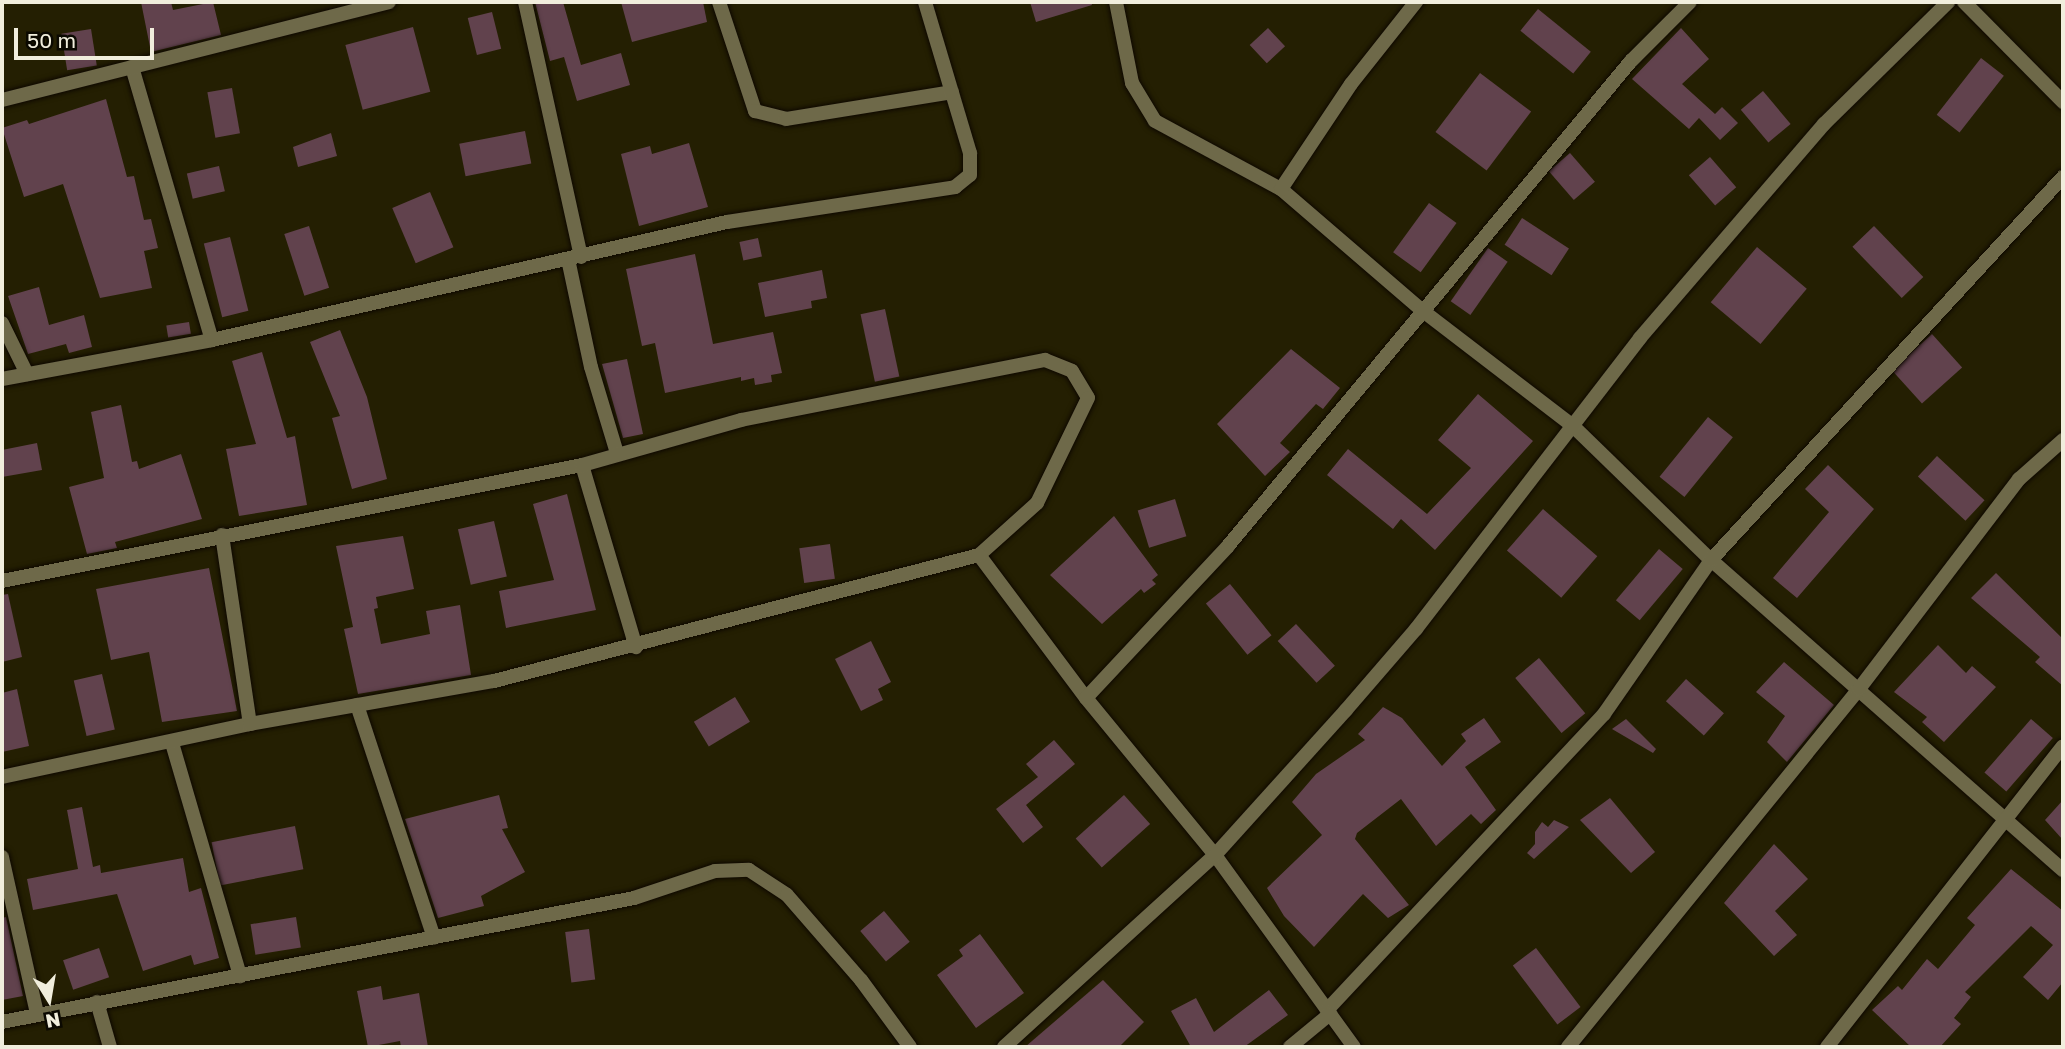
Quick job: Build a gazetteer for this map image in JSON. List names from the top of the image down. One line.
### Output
{"scale_bar":"50 m","north":"bottom"}
